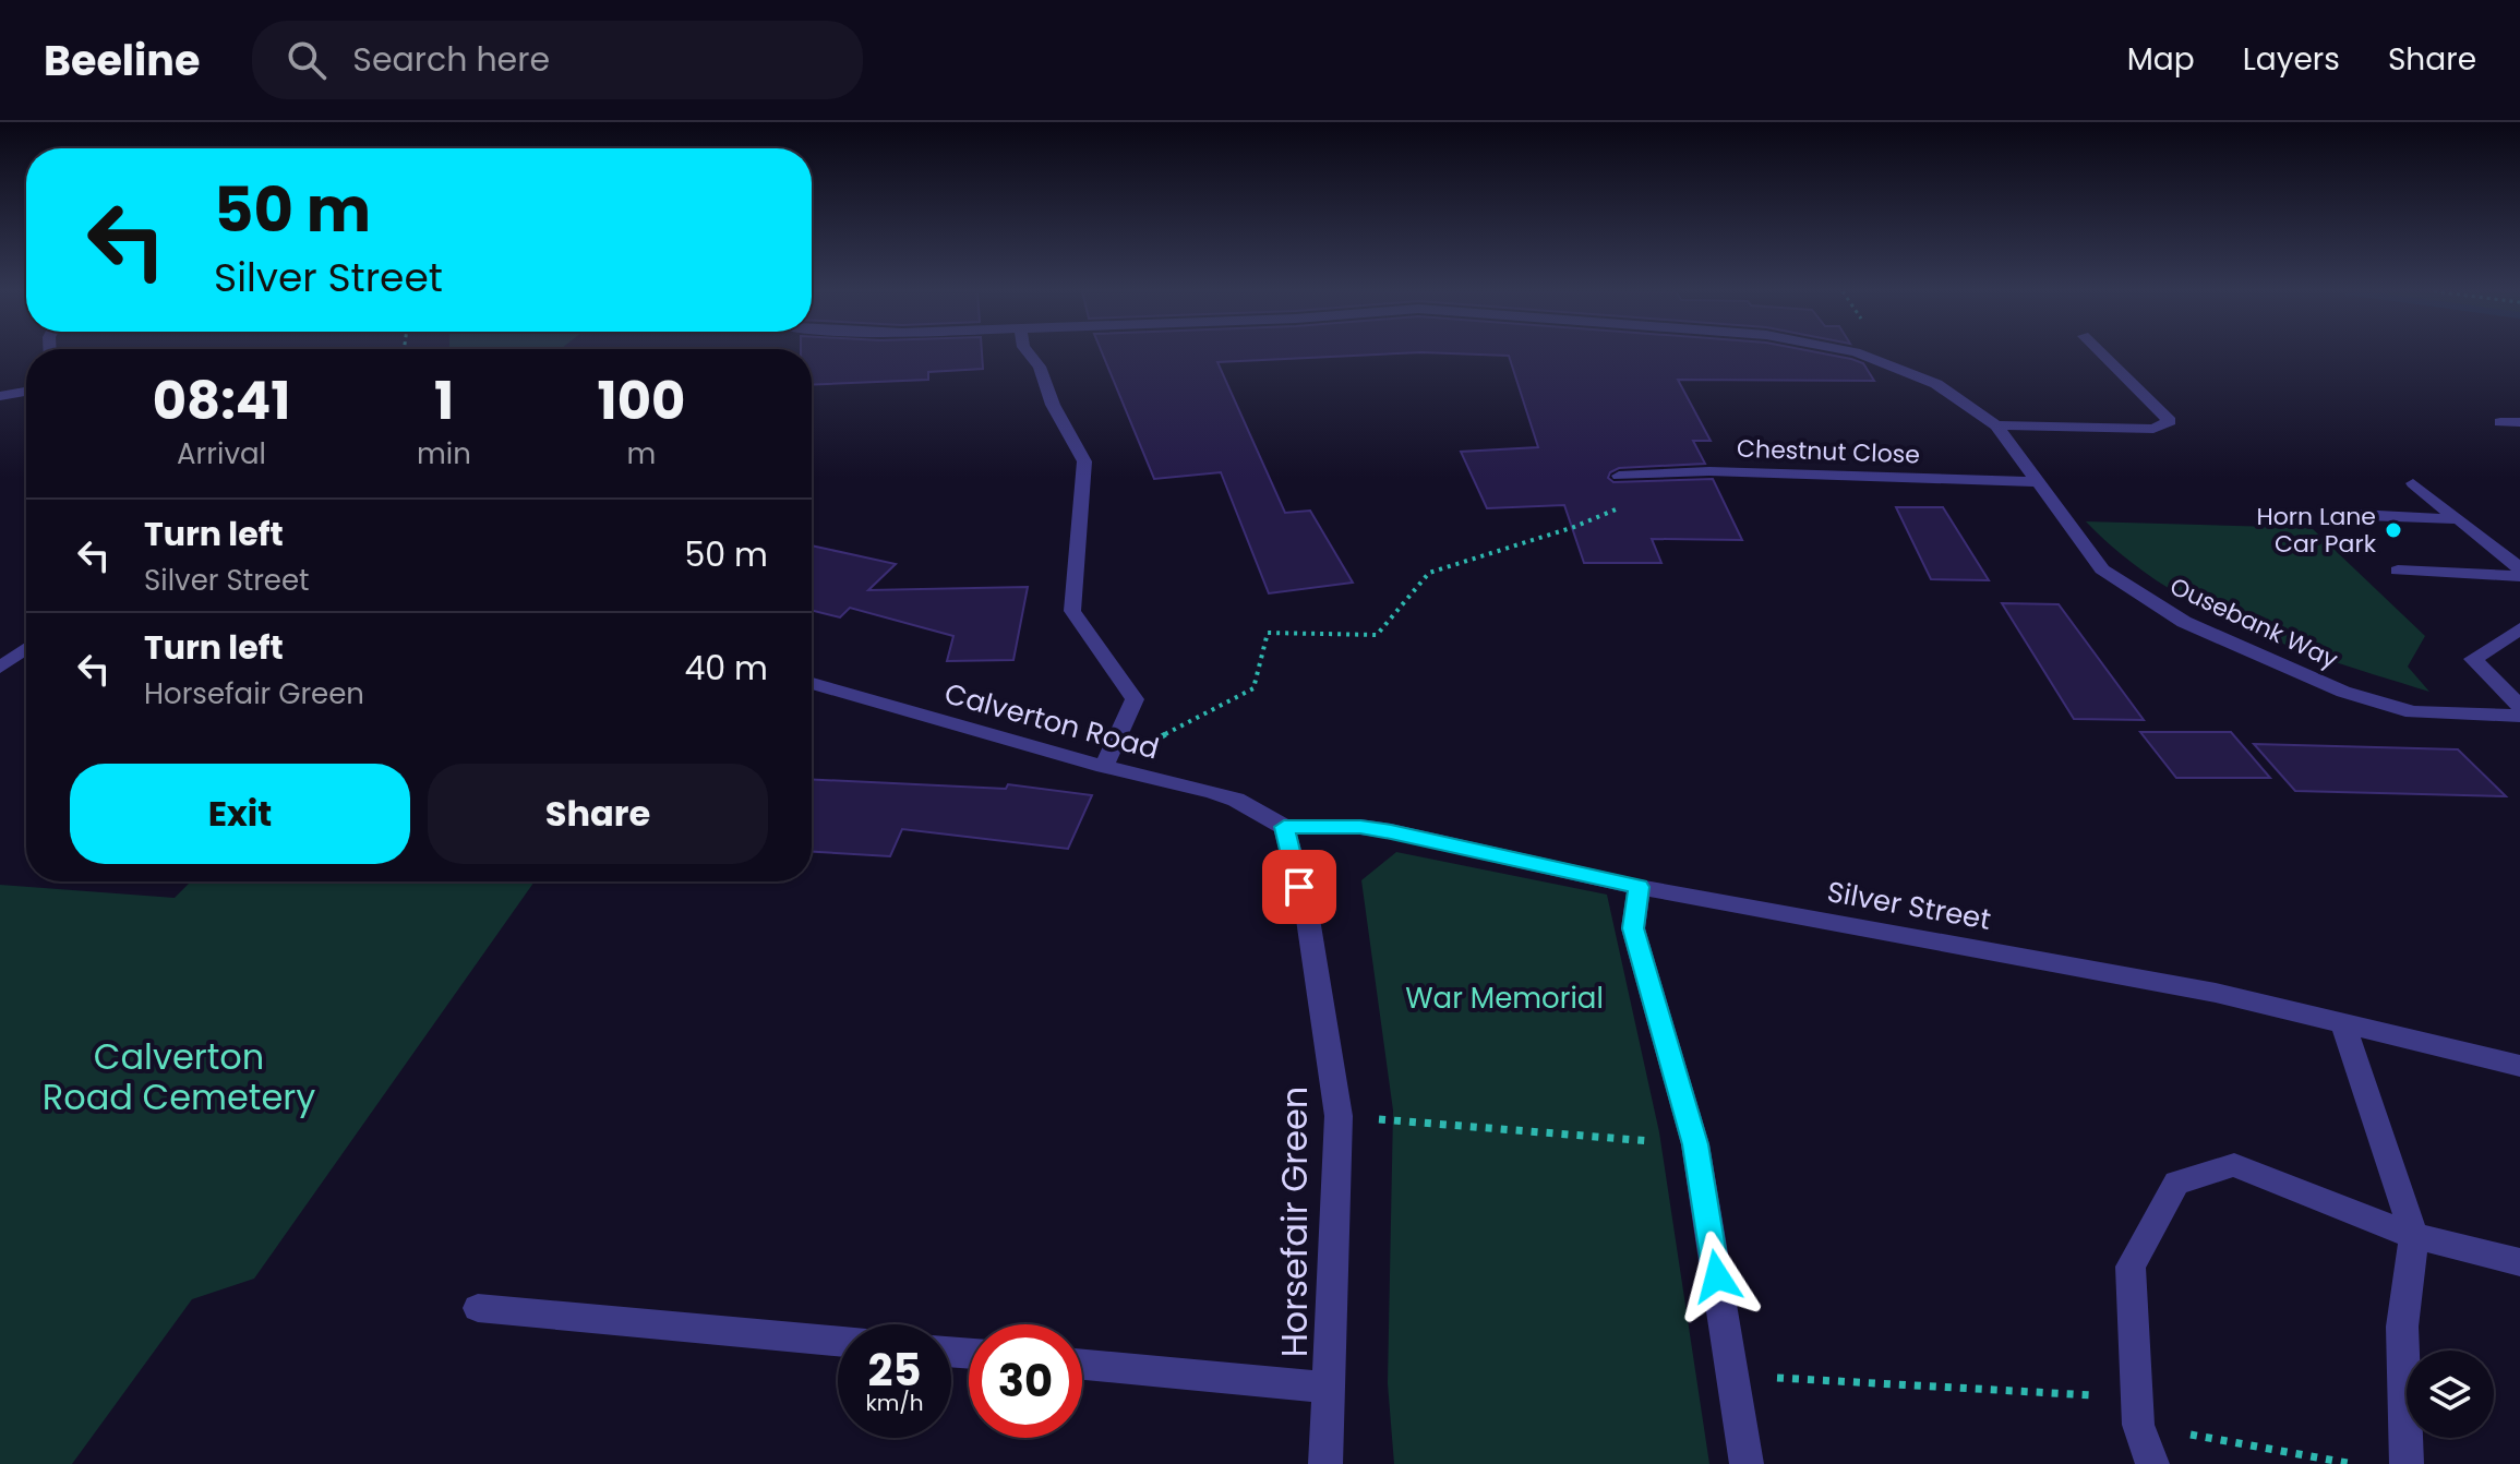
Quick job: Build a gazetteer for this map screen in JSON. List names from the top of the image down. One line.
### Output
{"streets":{"street":["Chestnut Close","Ousebank Way","Calverton Road","Silver Street","Horsefair Green"]},"crossings":[["Chestnut Close","Ousebank Way"],["Calverton Road","Silver Street"],["Calverton Road","Horsefair Green"],["Silver Street","Horsefair Green"]],"parks":["War Memorial","Calverton Road Cemetery"],"places":["Horn Lane Car Park"],"page":{"header":"Beeline","search":"Search here","nav":["Map","Layers","Share"],"turn":["50 m","Silver Street"],"eta":["08:41","Arrival","1","min","100","m"],"list":[{"name":"Turn left","note":"Silver Street","value":"50 m"},{"name":"Turn left","note":"Horsefair Green","value":"40 m"}],"buttons":["Exit","Share"],"speed":"25 km/h","limit":"30"}}
